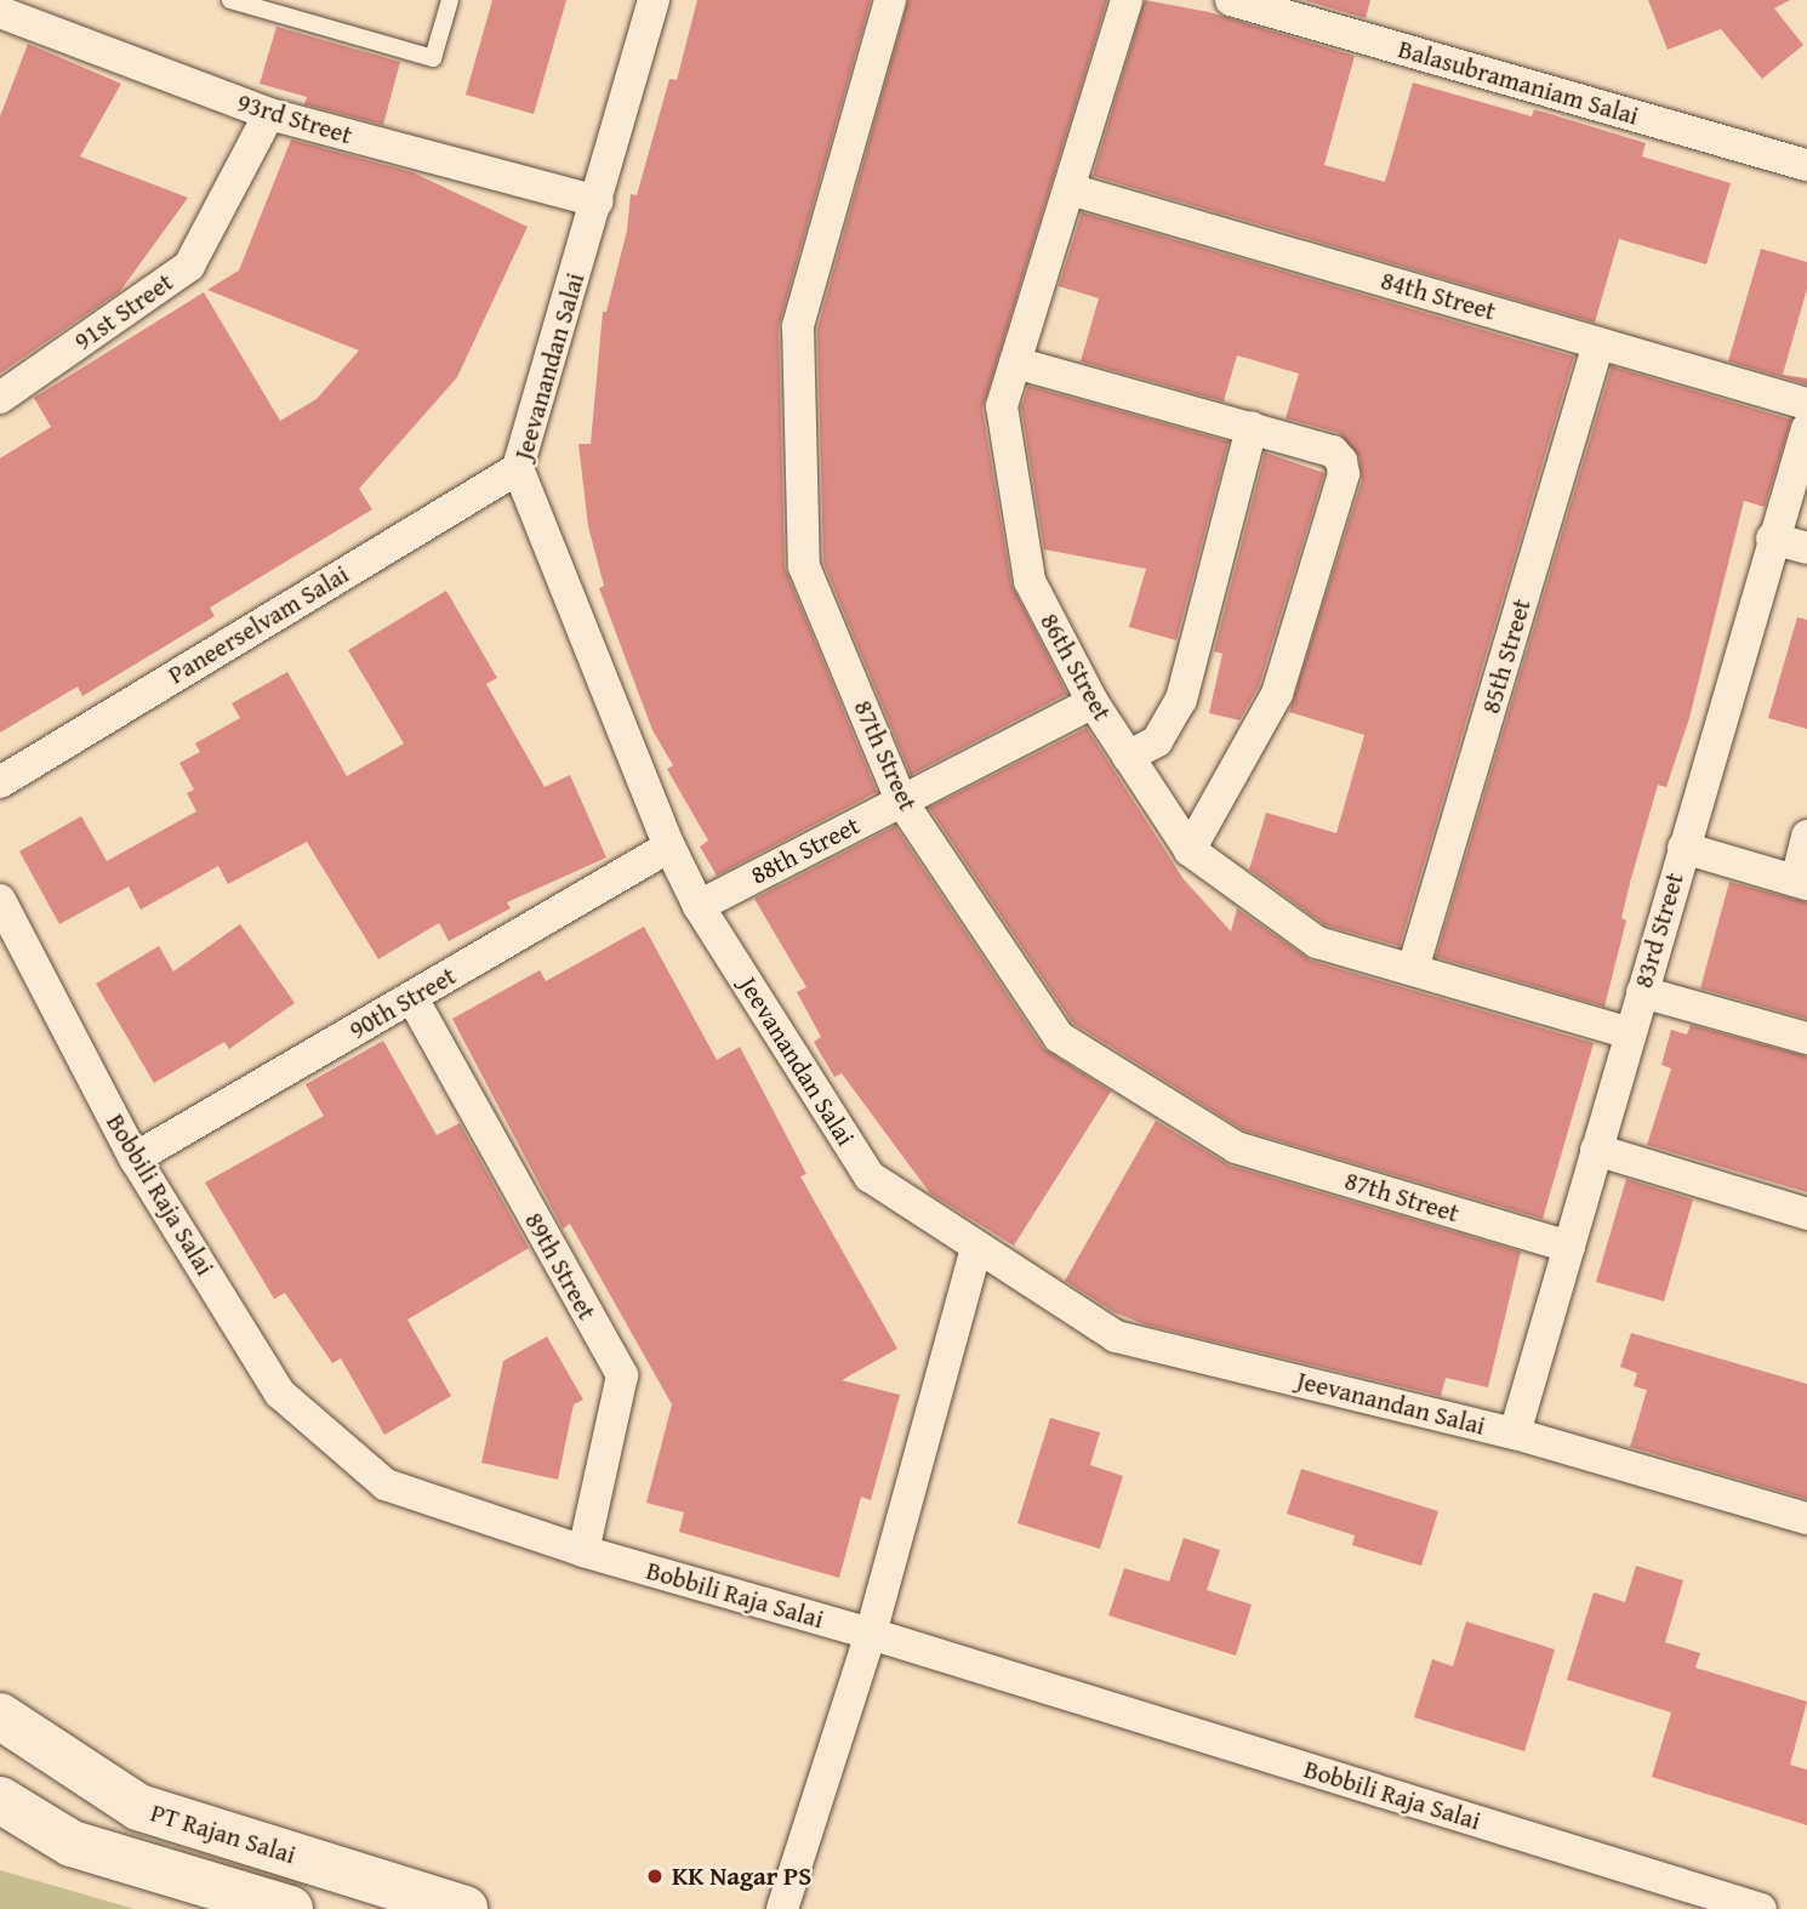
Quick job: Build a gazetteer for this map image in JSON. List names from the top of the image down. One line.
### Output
{"streets":{"main road":["PT Rajan Salai"],"street":["Balasubramaniam Salai","93rd Street","84th Street","91st Street","Jeevanandan Salai","Paneerselvam Salai","85th Street","86th Street","87th Street","88th Street","83rd Street","90th Street","Bobbili Raja Salai","89th Street"]},"crossings":[["93rd Street","91st Street"],["93rd Street","Jeevanandan Salai"],["84th Street","85th Street"],["84th Street","86th Street"],["Jeevanandan Salai","Paneerselvam Salai"],["Jeevanandan Salai","88th Street"],["Jeevanandan Salai","83rd Street"],["Jeevanandan Salai","90th Street"],["85th Street","86th Street"],["86th Street","88th Street"],["86th Street","83rd Street"],["87th Street","88th Street"],["87th Street","83rd Street"],["90th Street","Bobbili Raja Salai"],["90th Street","89th Street"],["Bobbili Raja Salai","89th Street"]],"places":["KK Nagar PS"]}
